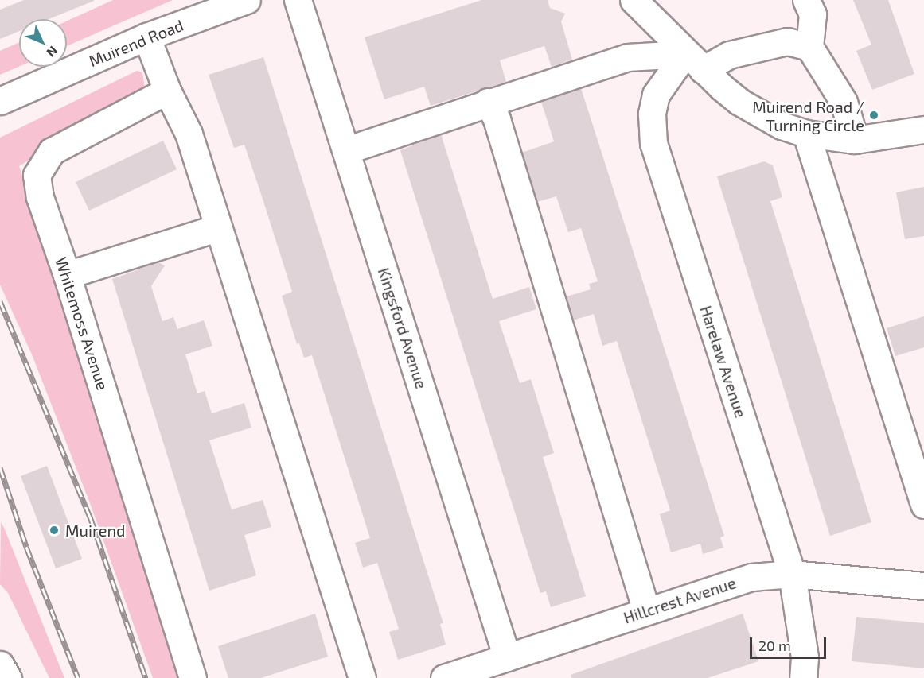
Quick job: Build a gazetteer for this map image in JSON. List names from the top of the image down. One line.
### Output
{"streets":{"street":["Muirend Road","Whitemoss Avenue","Kingsford Avenue","Harelaw Avenue","Hillcrest Avenue"]},"crossings":[["Kingsford Avenue","Hillcrest Avenue"],["Harelaw Avenue","Hillcrest Avenue"]],"places":["Muirend Road / Turning Circle","Muirend"],"scale_bar":"20 m","north":"bottom right"}
